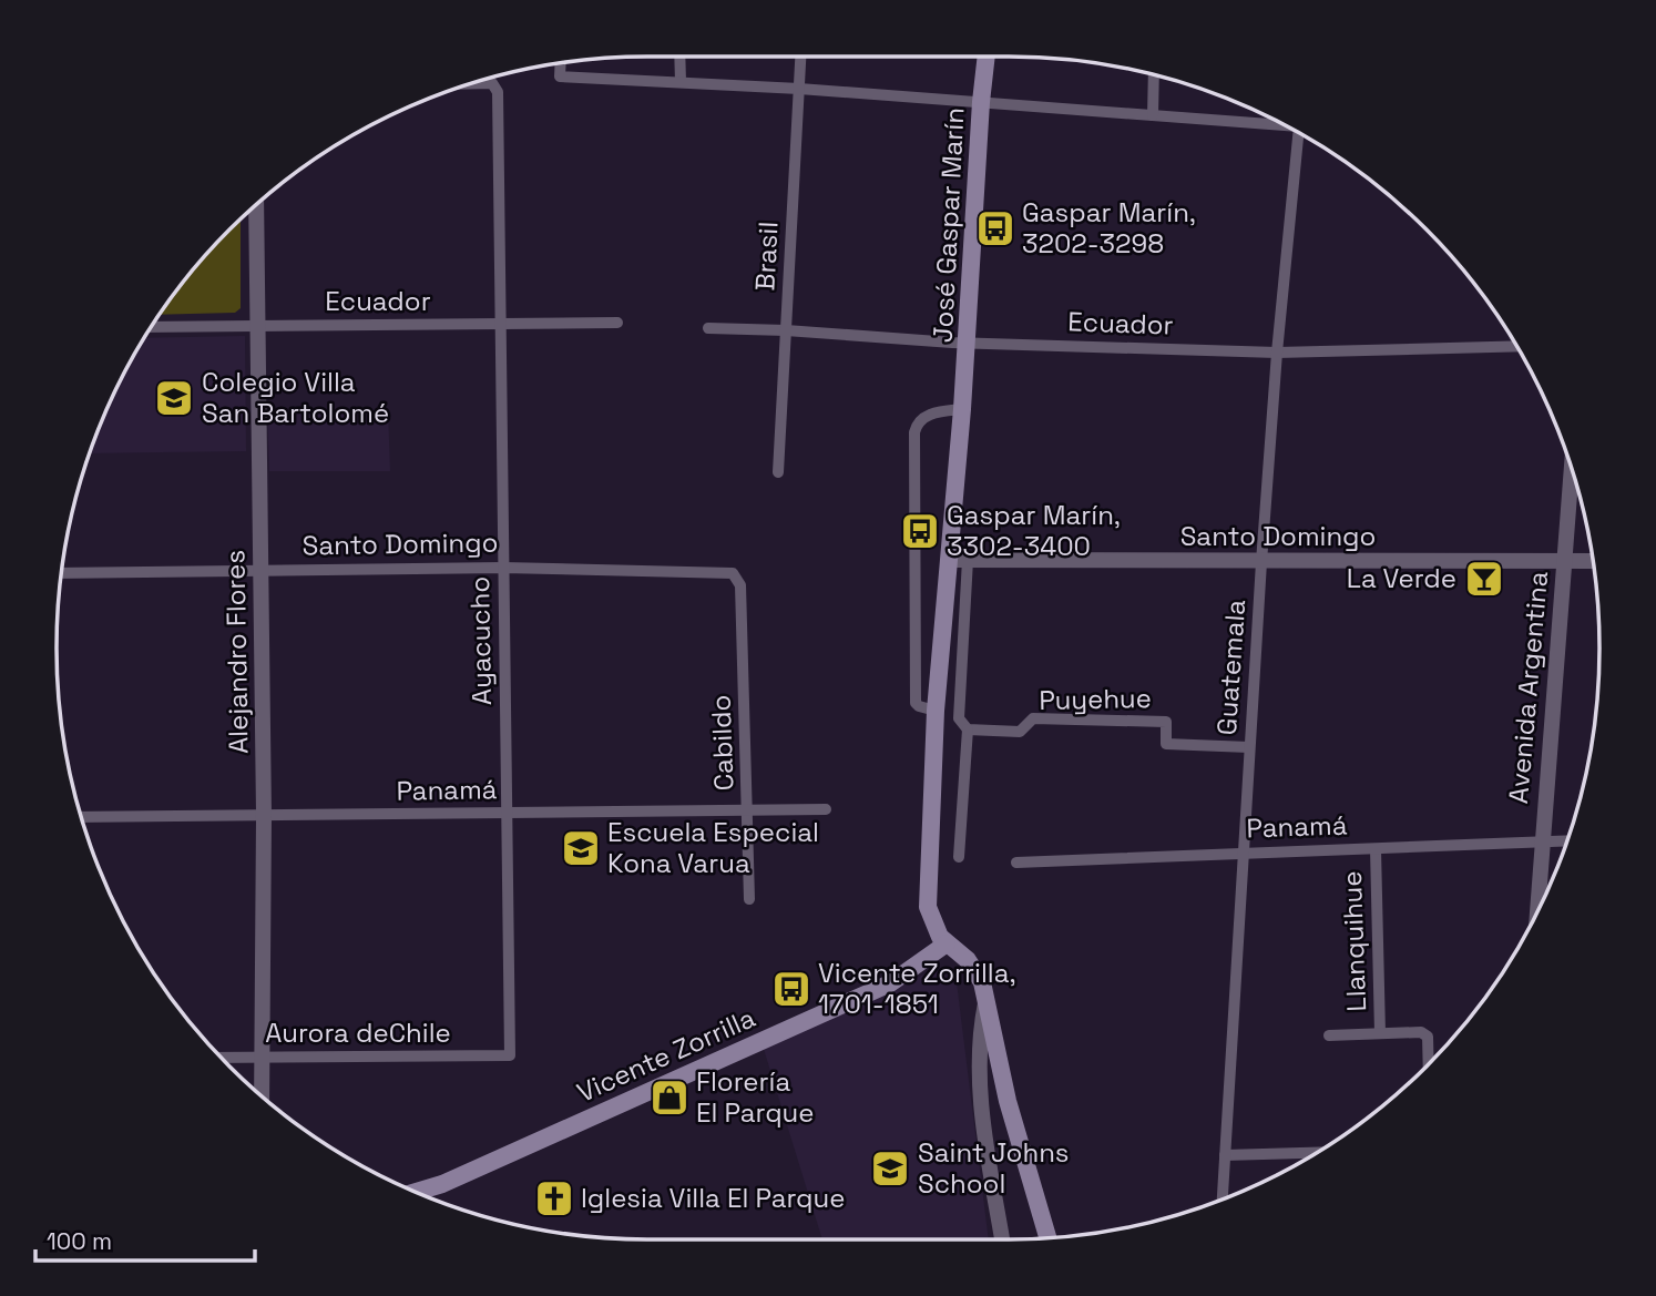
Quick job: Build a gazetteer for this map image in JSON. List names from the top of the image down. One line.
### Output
{"streets":{"main road":["José Gaspar Marín","Vicente Zorrilla"],"street":["Brasil","Ecuador","Santo Domingo","Ayacucho","Alejandro Flores","Guatemala","Avenida Argentina","Puyehue","Cabildo","Panamá","Llanquihue","Aurora deChile"]},"crossings":[["José Gaspar Marín","Ecuador"],["José Gaspar Marín","Santo Domingo"],["José Gaspar Marín","Vicente Zorrilla"],["Brasil","Ecuador"],["Ecuador","Ayacucho"],["Ecuador","Alejandro Flores"],["Ecuador","Guatemala"],["Santo Domingo","Ayacucho"],["Santo Domingo","Alejandro Flores"],["Santo Domingo","Guatemala"],["Santo Domingo","Avenida Argentina"],["Santo Domingo","Cabildo"],["Ayacucho","Panamá"],["Ayacucho","Aurora deChile"],["Alejandro Flores","Panamá"],["Alejandro Flores","Aurora deChile"],["Guatemala","Puyehue"],["Guatemala","Panamá"],["Avenida Argentina","Panamá"],["Cabildo","Panamá"],["Panamá","Llanquihue"]],"places":{"bus stop":["Gaspar Marín, 3202-3298","Gaspar Marín, 3302-3400","Vicente Zorrilla, 1701-1851"],"school or university":["Colegio Villa San Bartolomé","Escuela Especial Kona Varua","Saint Johns School"],"bar":["La Verde"],"shop":["Florería El Parque"],"church":["Iglesia Villa El Parque"]},"scale_bar":"100 m"}
